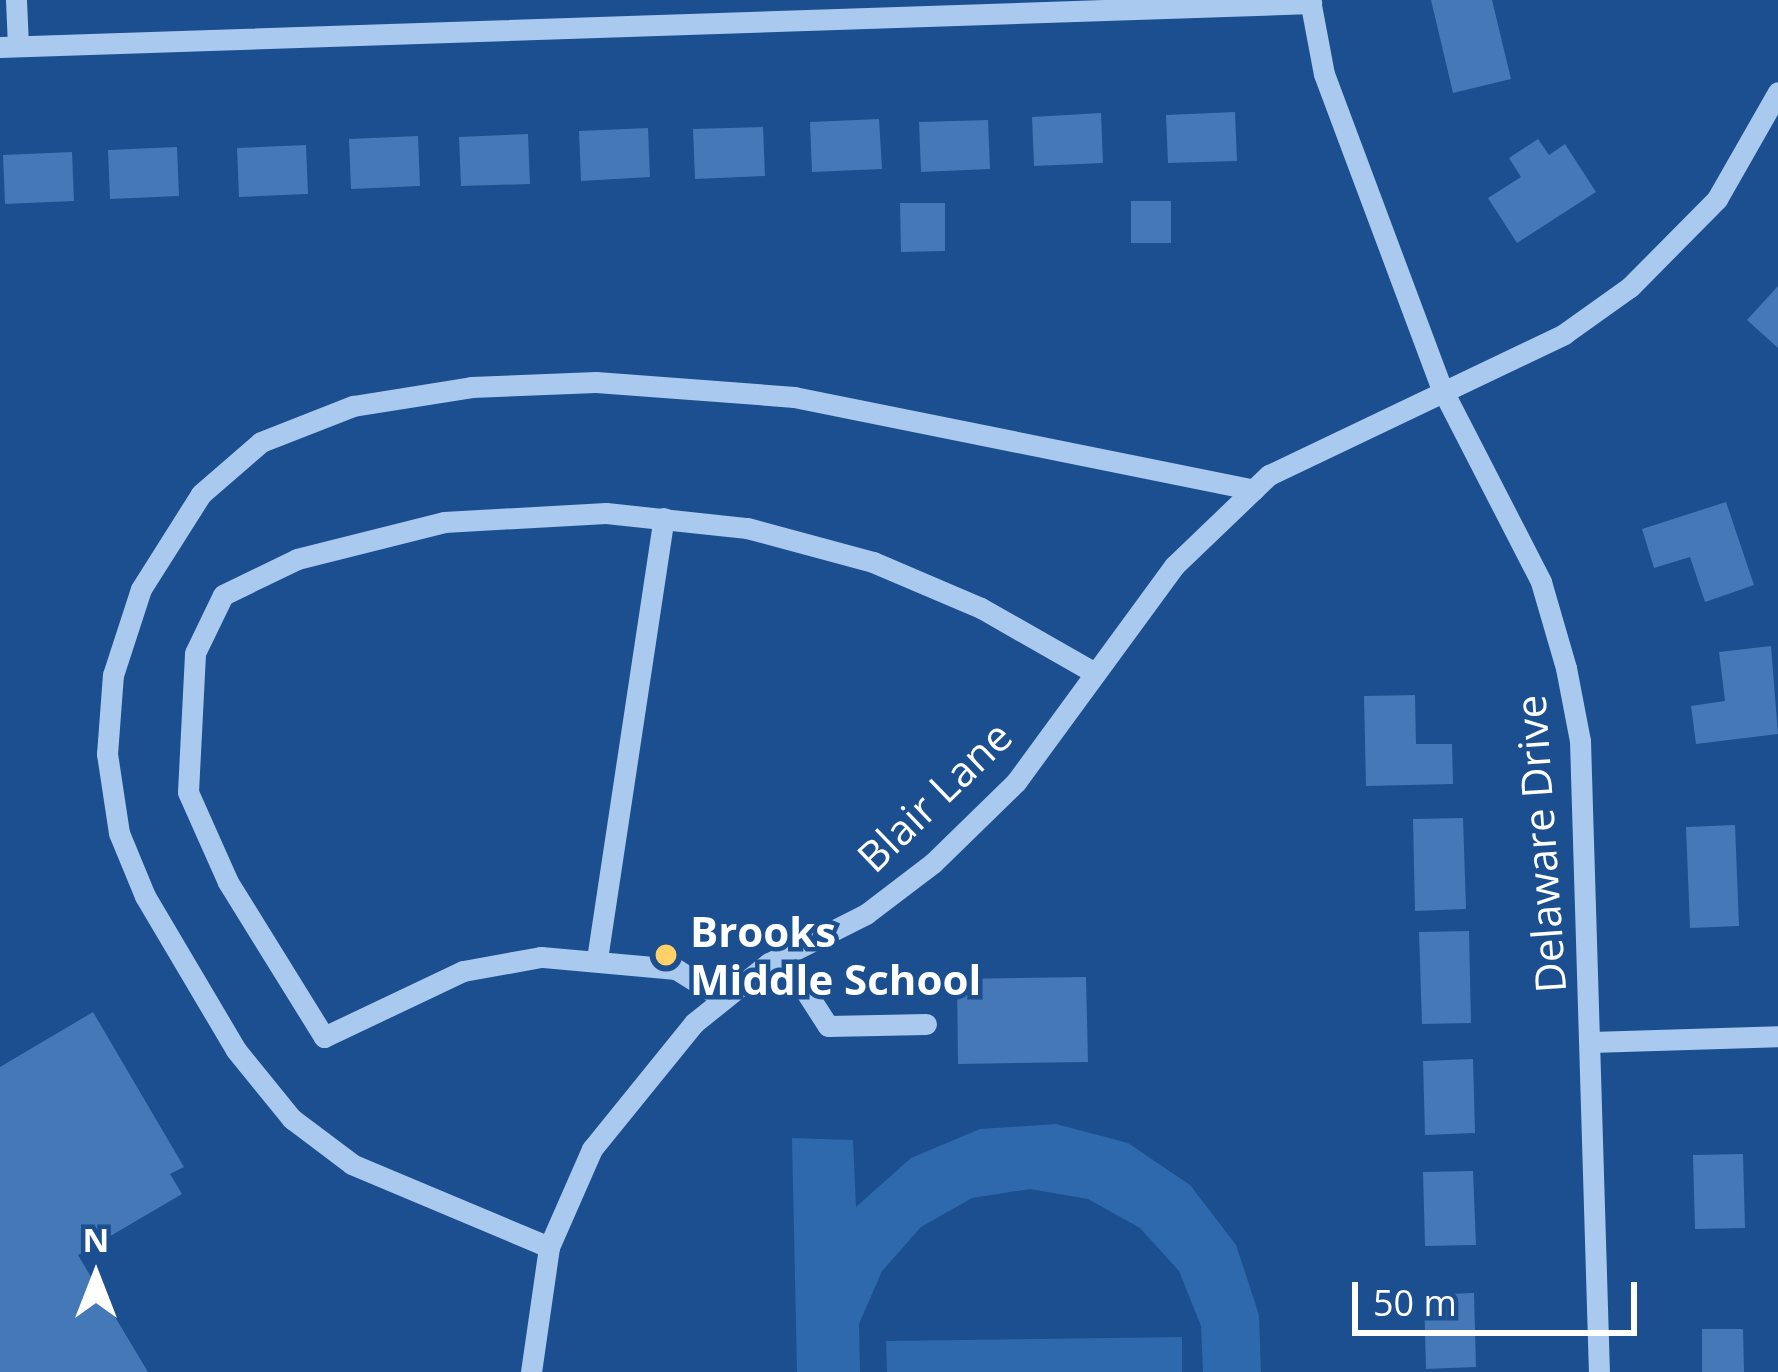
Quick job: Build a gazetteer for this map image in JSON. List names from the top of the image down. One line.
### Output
{"streets":{"street":["Blair Lane","Delaware Drive"]},"crossings":[["Blair Lane","Delaware Drive"]],"places":["Brooks Middle School"],"scale_bar":"50 m","north":"top"}
